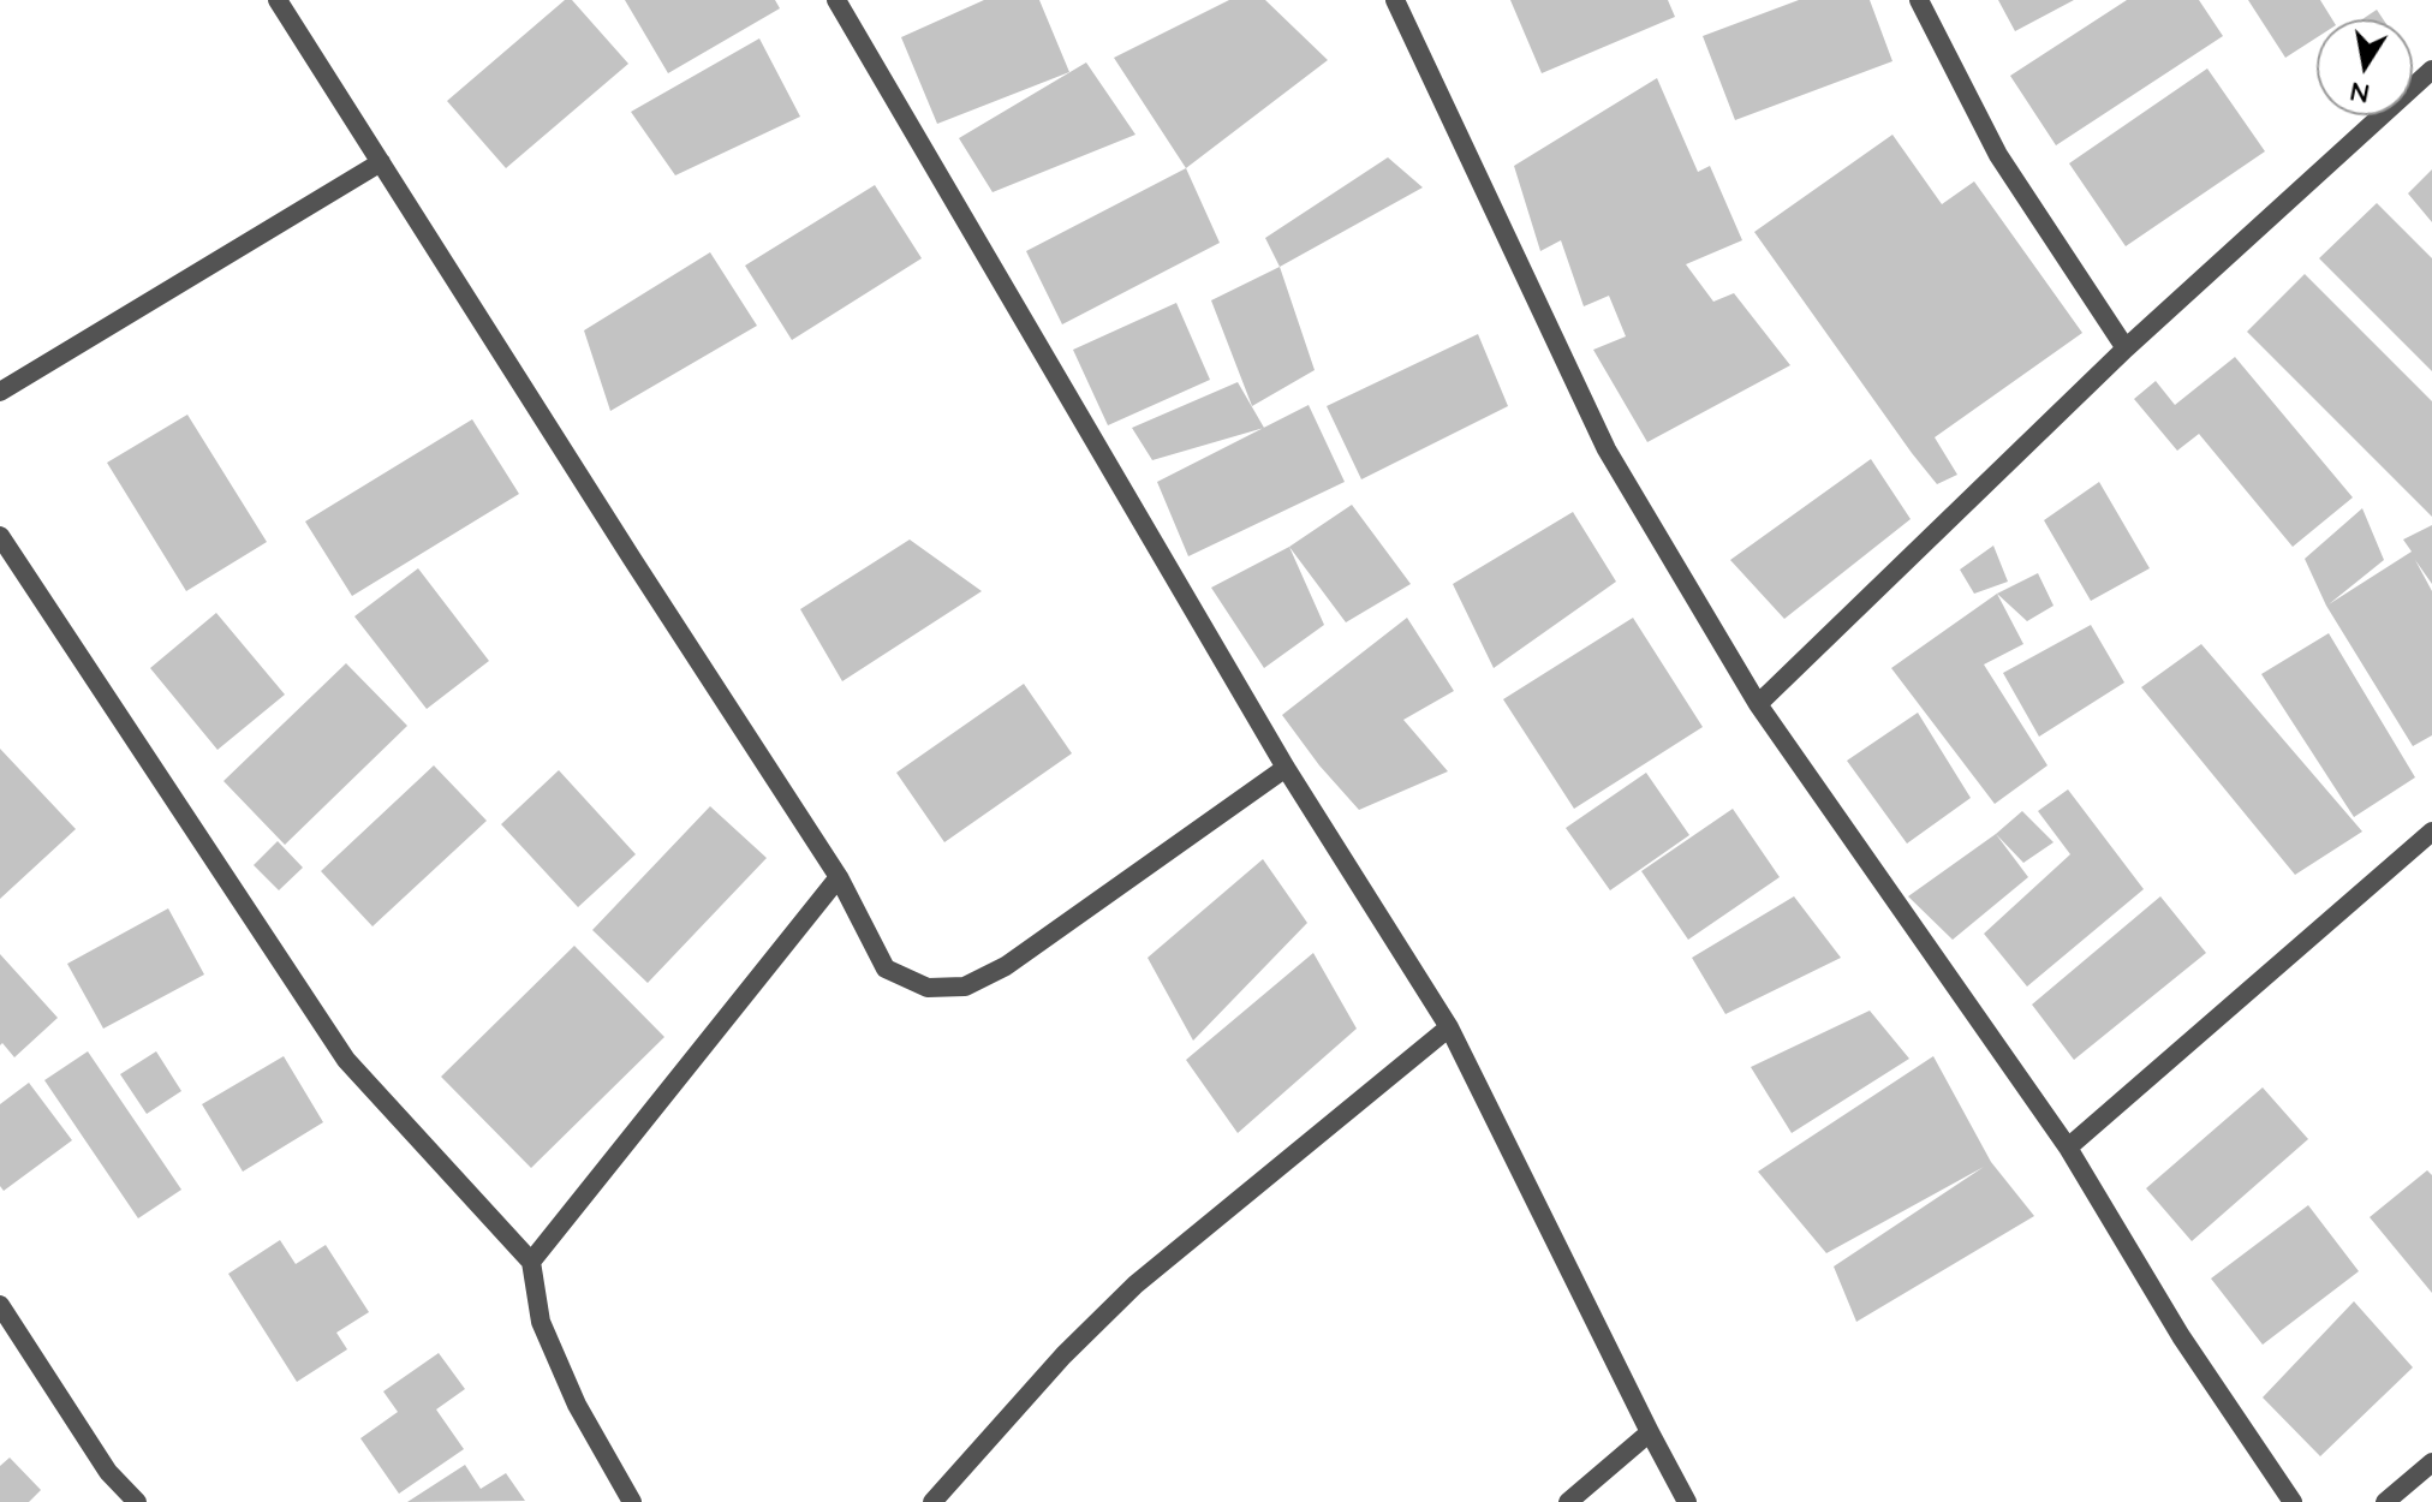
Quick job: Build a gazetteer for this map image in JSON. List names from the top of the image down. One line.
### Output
{"north":"bottom"}
